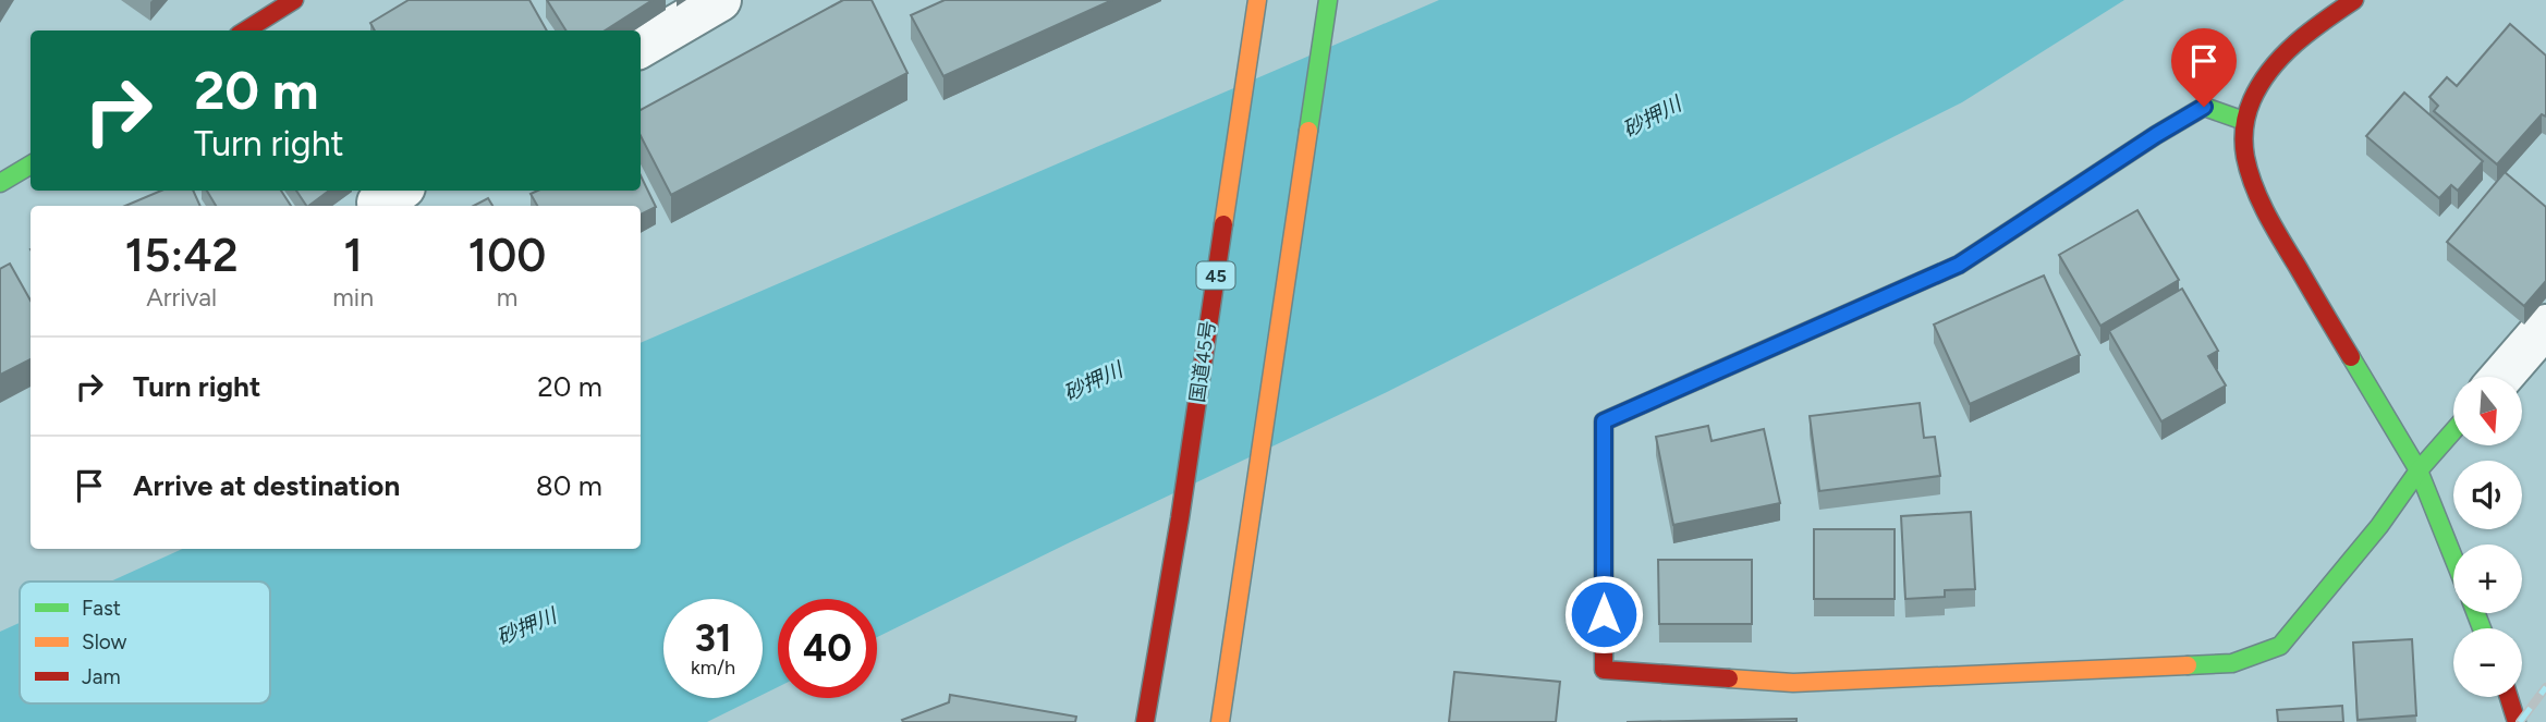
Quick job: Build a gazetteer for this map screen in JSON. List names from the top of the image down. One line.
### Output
{"streets":{"main road":["45","国道45号"]},"water":["砂押川"],"legend":["Fast","Slow","Jam"],"north":"bottom","page":{"turn":["20 m","Turn right"],"eta":["15:42","Arrival","1","min","100","m"],"list":[{"name":"Turn right","value":"20 m"},{"name":"Arrive at destination","value":"80 m"}],"map_buttons":["+","−"],"speed":"31 km/h","limit":"40"}}
